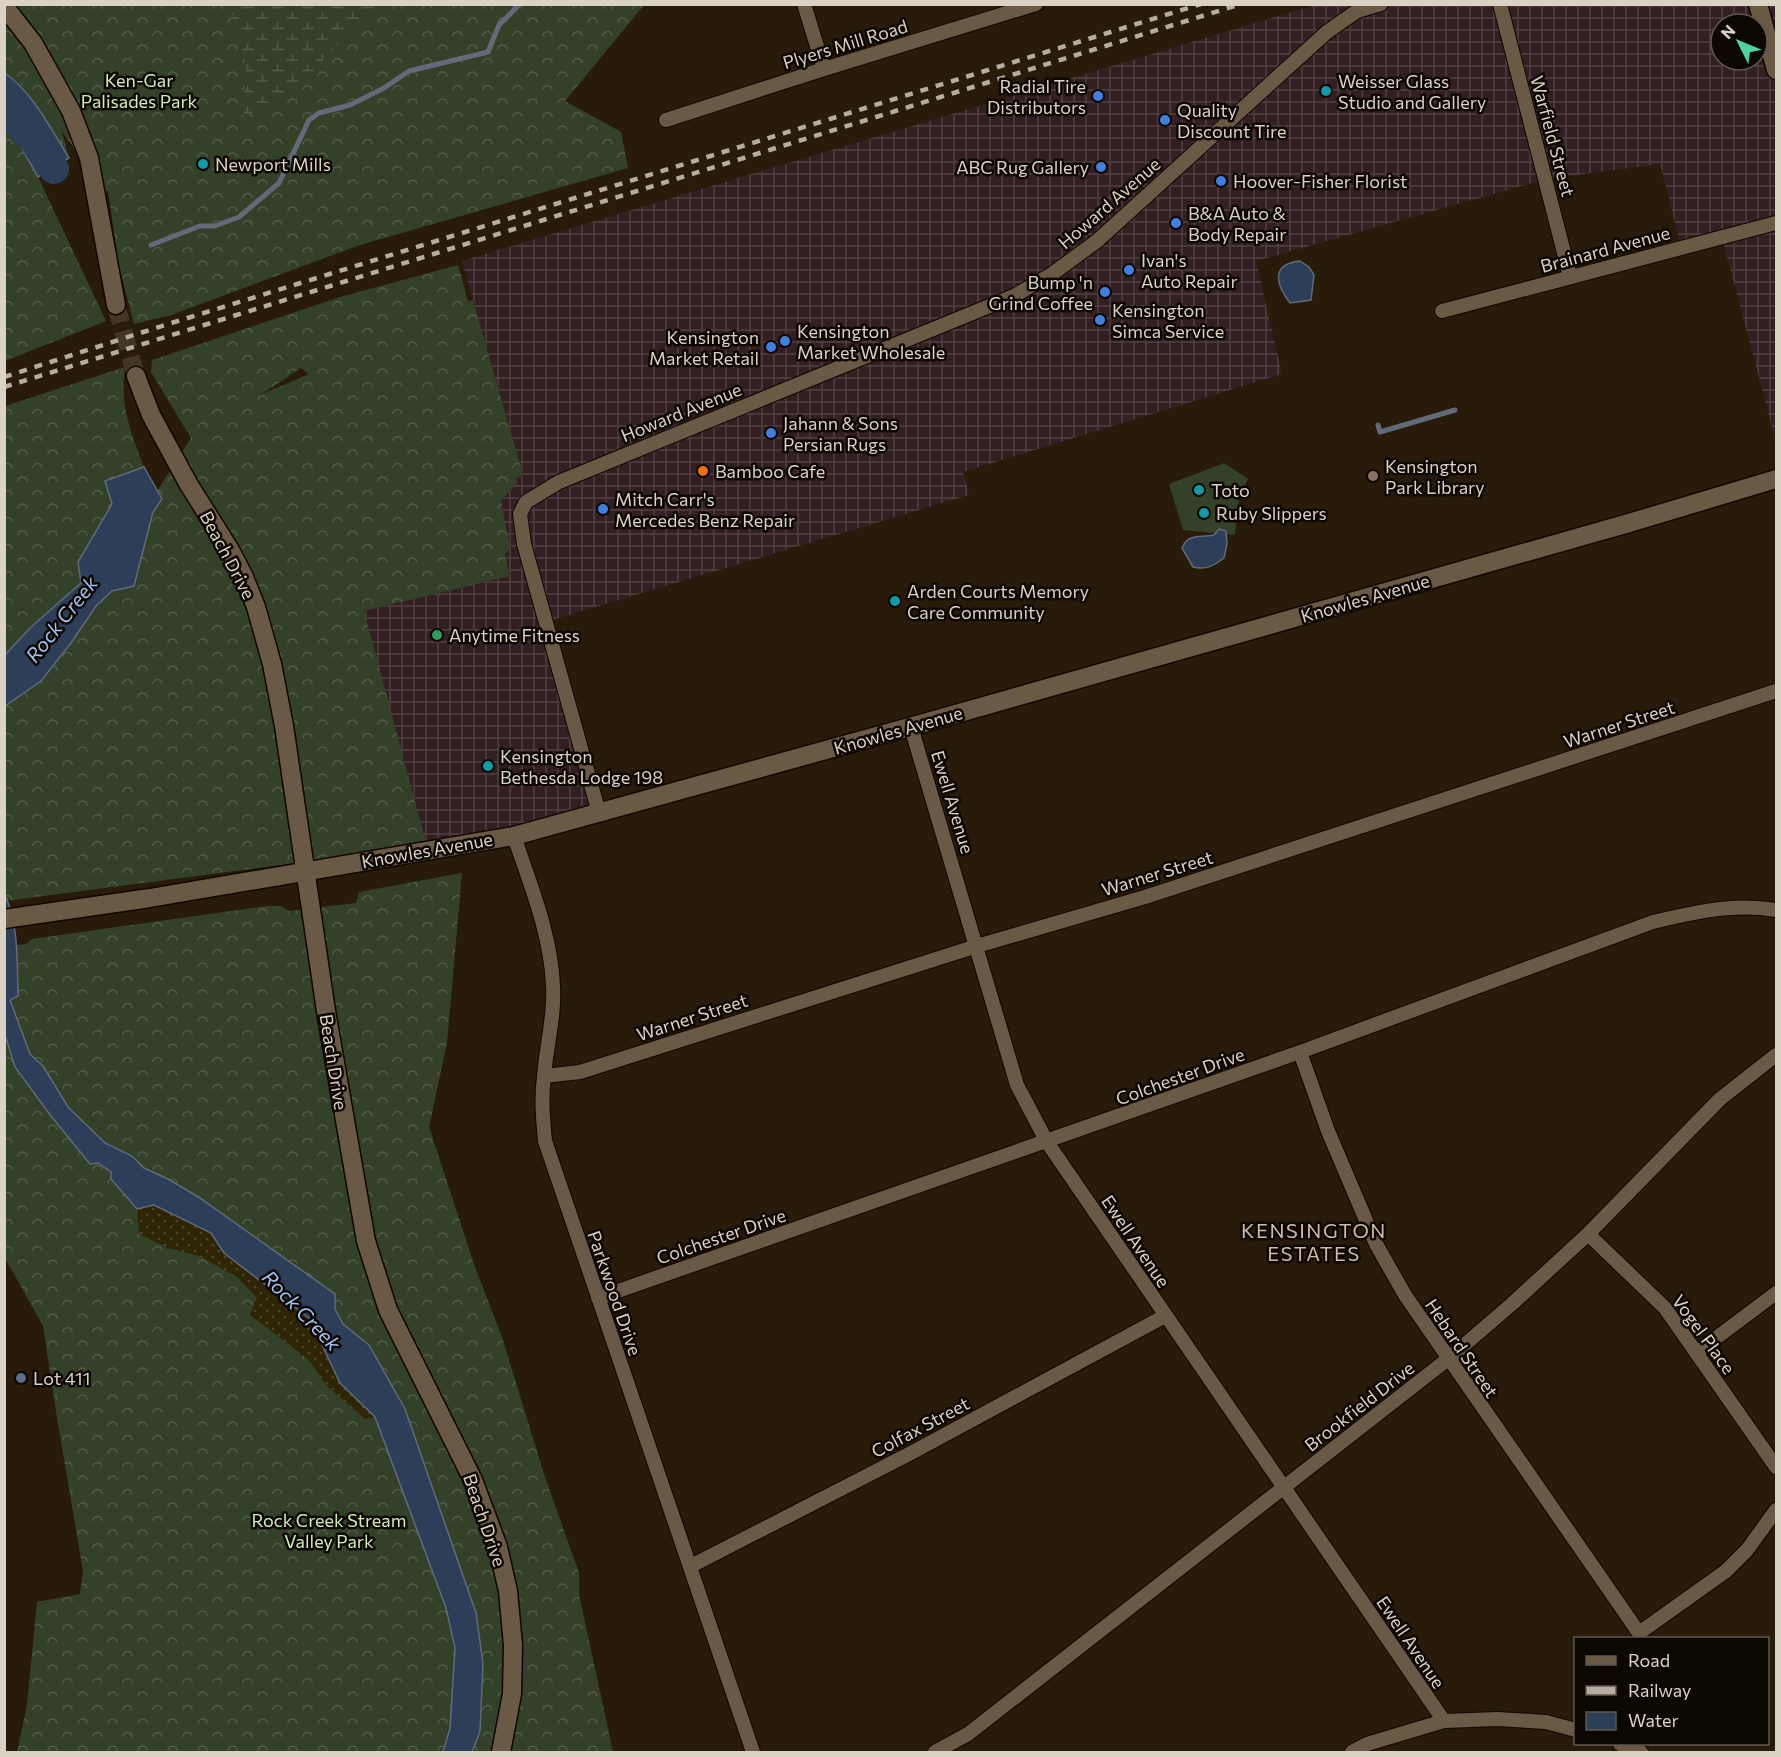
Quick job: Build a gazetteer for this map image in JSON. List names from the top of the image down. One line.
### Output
{"streets":{"street":["Plyers Mill Road","Warfield Street","Howard Avenue","Brainard Avenue","Beach Drive","Knowles Avenue","Warner Street","Ewell Avenue","Colchester Drive","Parkwood Drive","Vogel Place","Hebard Street","Brookfield Drive","Colfax Street"]},"crossings":[["Warfield Street","Brainard Avenue"],["Howard Avenue","Knowles Avenue"],["Beach Drive","Knowles Avenue"],["Knowles Avenue","Ewell Avenue"],["Knowles Avenue","Parkwood Drive"],["Warner Street","Ewell Avenue"],["Warner Street","Parkwood Drive"],["Ewell Avenue","Colchester Drive"],["Ewell Avenue","Brookfield Drive"],["Ewell Avenue","Colfax Street"],["Colchester Drive","Parkwood Drive"],["Colchester Drive","Hebard Street"],["Parkwood Drive","Colfax Street"],["Vogel Place","Brookfield Drive"],["Hebard Street","Brookfield Drive"]],"districts":["KENSINGTON ESTATES"],"water":["Rock Creek"],"parks":["Ken-Gar Palisades Park","Rock Creek Stream Valley Park"],"places":["Weisser Glass Studio and Gallery","Radial Tire Distributors","Quality Discount Tire","Newport Mills","ABC Rug Gallery","Hoover-Fisher Florist","B&A Auto & Body Repair","Ivan's Auto Repair","Bump 'n Grind Coffee","Kensington Simca Service","Kensington Market Wholesale","Kensington Market Retail","Jahann & Sons Persian Rugs","Bamboo Cafe","Kensington Park Library","Toto","Mitch Carr's Mercedes Benz Repair","Ruby Slippers","Arden Courts Memory Care Community","Anytime Fitness","Kensington Bethesda Lodge 198","Lot 411"],"legend":["Road","Railway","Water"],"north":"top left"}
